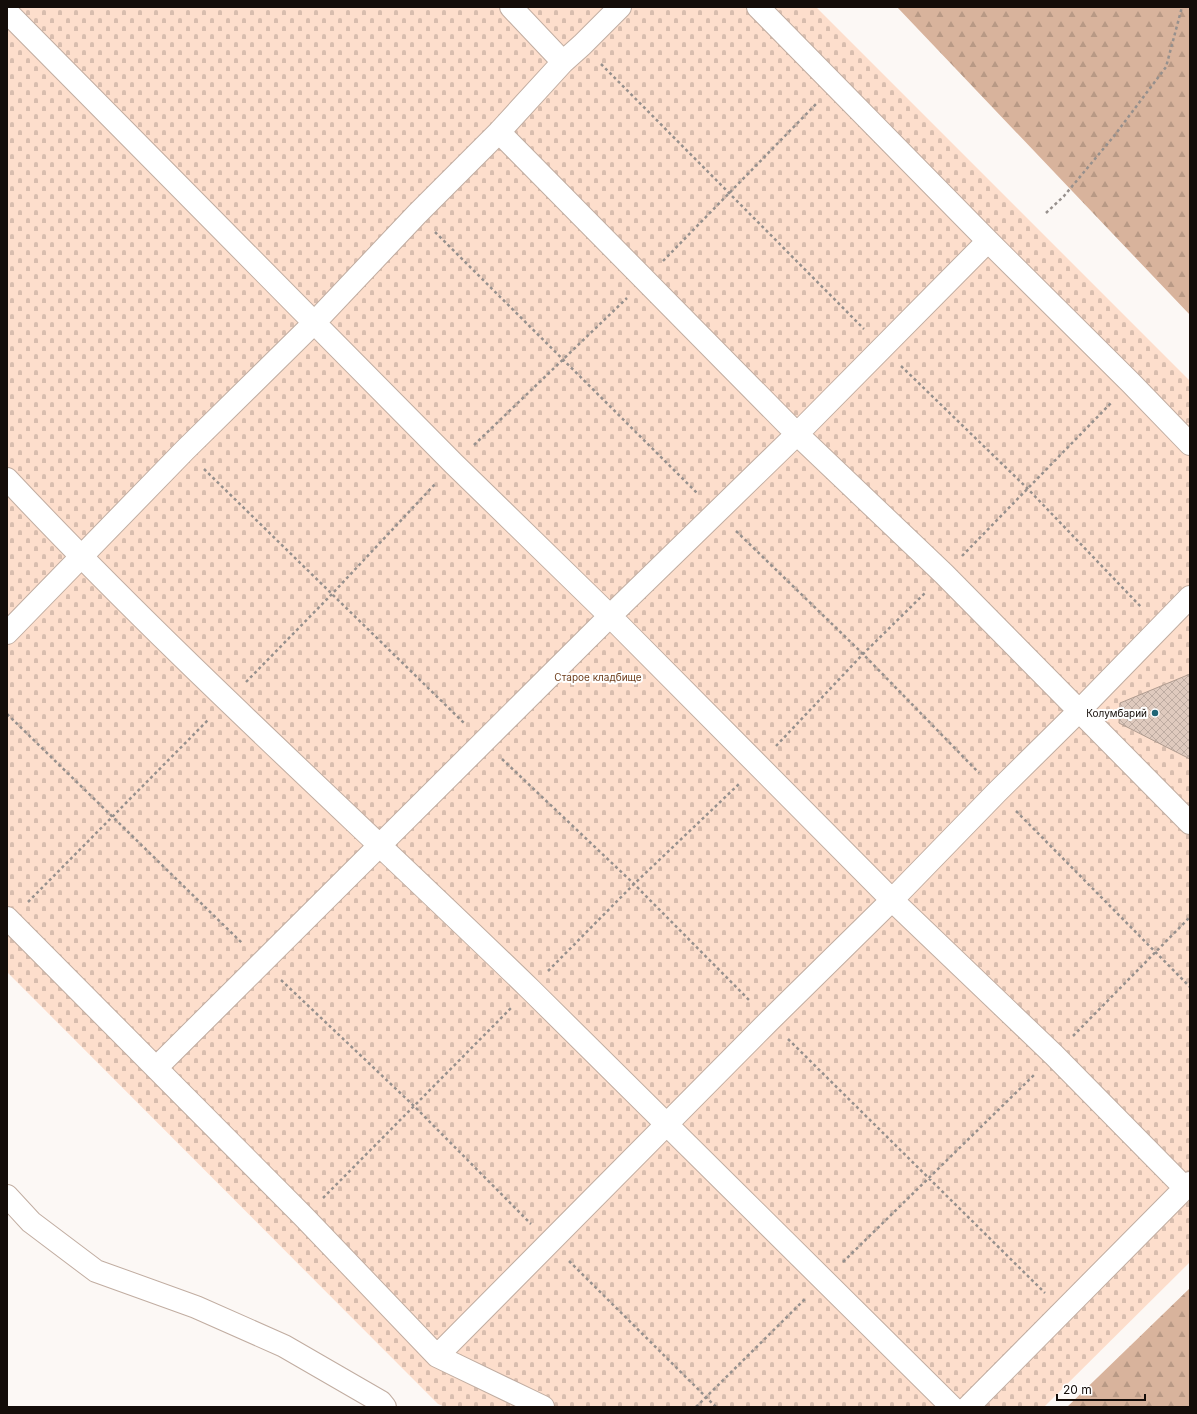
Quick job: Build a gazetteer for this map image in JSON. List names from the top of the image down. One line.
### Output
{"parks":["Старое кладбище"],"places":["Колумбарий"],"scale_bar":"20 m"}
